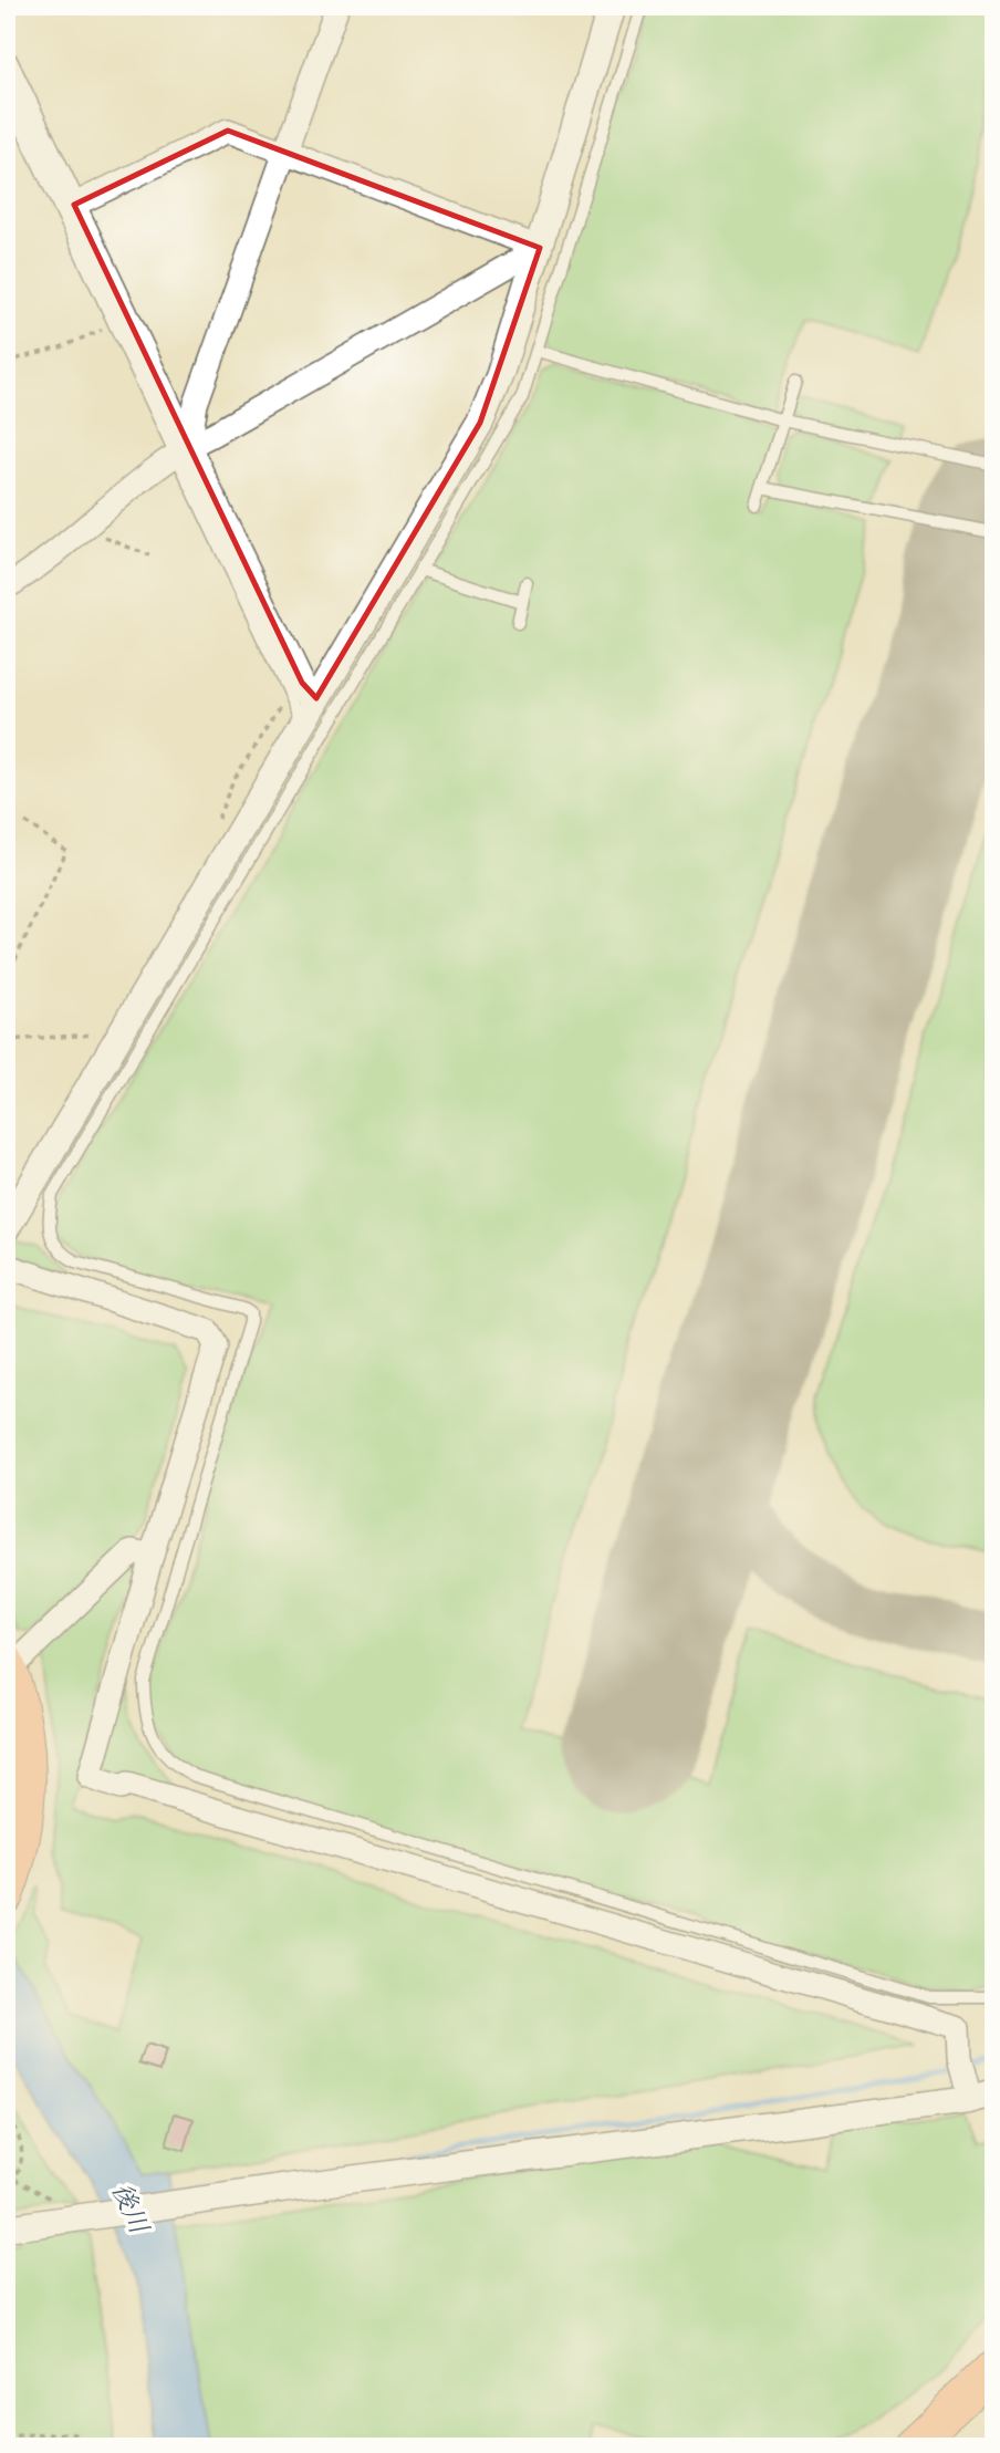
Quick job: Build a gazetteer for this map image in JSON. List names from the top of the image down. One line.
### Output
{"water":["後川"]}
